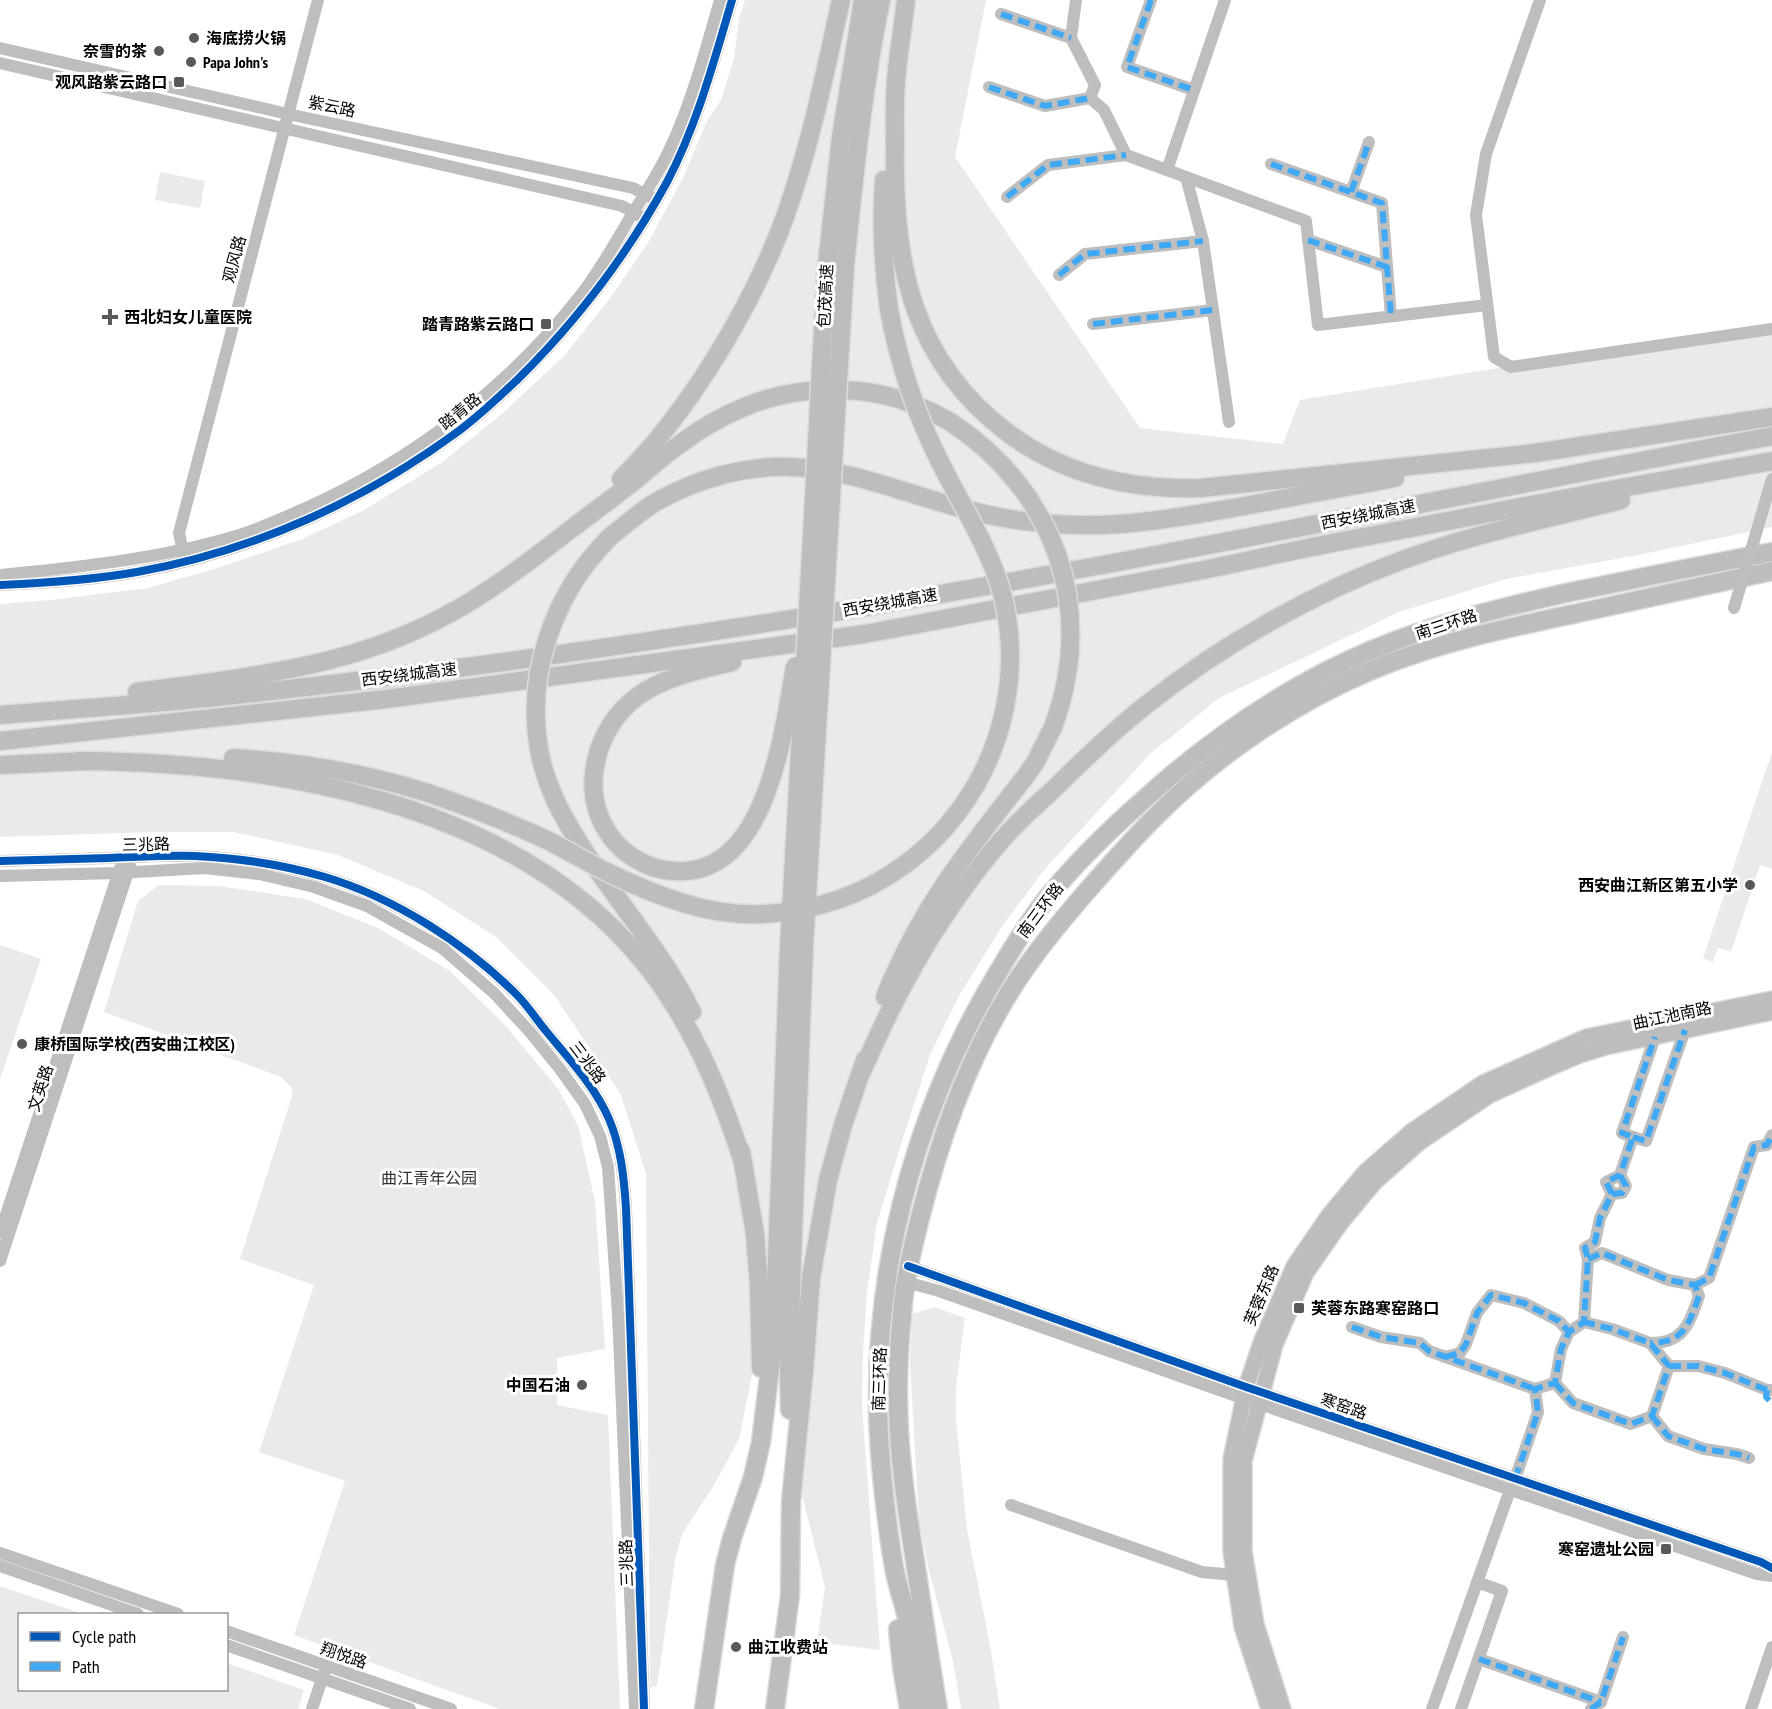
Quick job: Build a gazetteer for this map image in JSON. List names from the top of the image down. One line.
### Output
{"streets":{"highway":["包茂高速","西安绕城高速","南三环路"],"main road":["曲江池南路","芙蓉东路"],"street":["紫云路","观风路","踏青路","三兆路","文英路","寒窑路","翔悦路"]},"crossings":[["紫云路","观风路"],["紫云路","踏青路"],["观风路","踏青路"],["南三环路","寒窑路"],["三兆路","文英路"],["曲江池南路","芙蓉东路"],["芙蓉东路","寒窑路"]],"parks":["曲江青年公园"],"places":{"other":["海底捞火锅","奈雪的茶","Papa John's","西安曲江新区第五小学","康桥国际学校(西安曲江校区)","中国石油","曲江收费站"],"transit":["观风路紫云路口","踏青路紫云路口","芙蓉东路寒窑路口","寒窑遗址公园"],"health":["西北妇女儿童医院"]},"legend":["Cycle path","Path"]}
